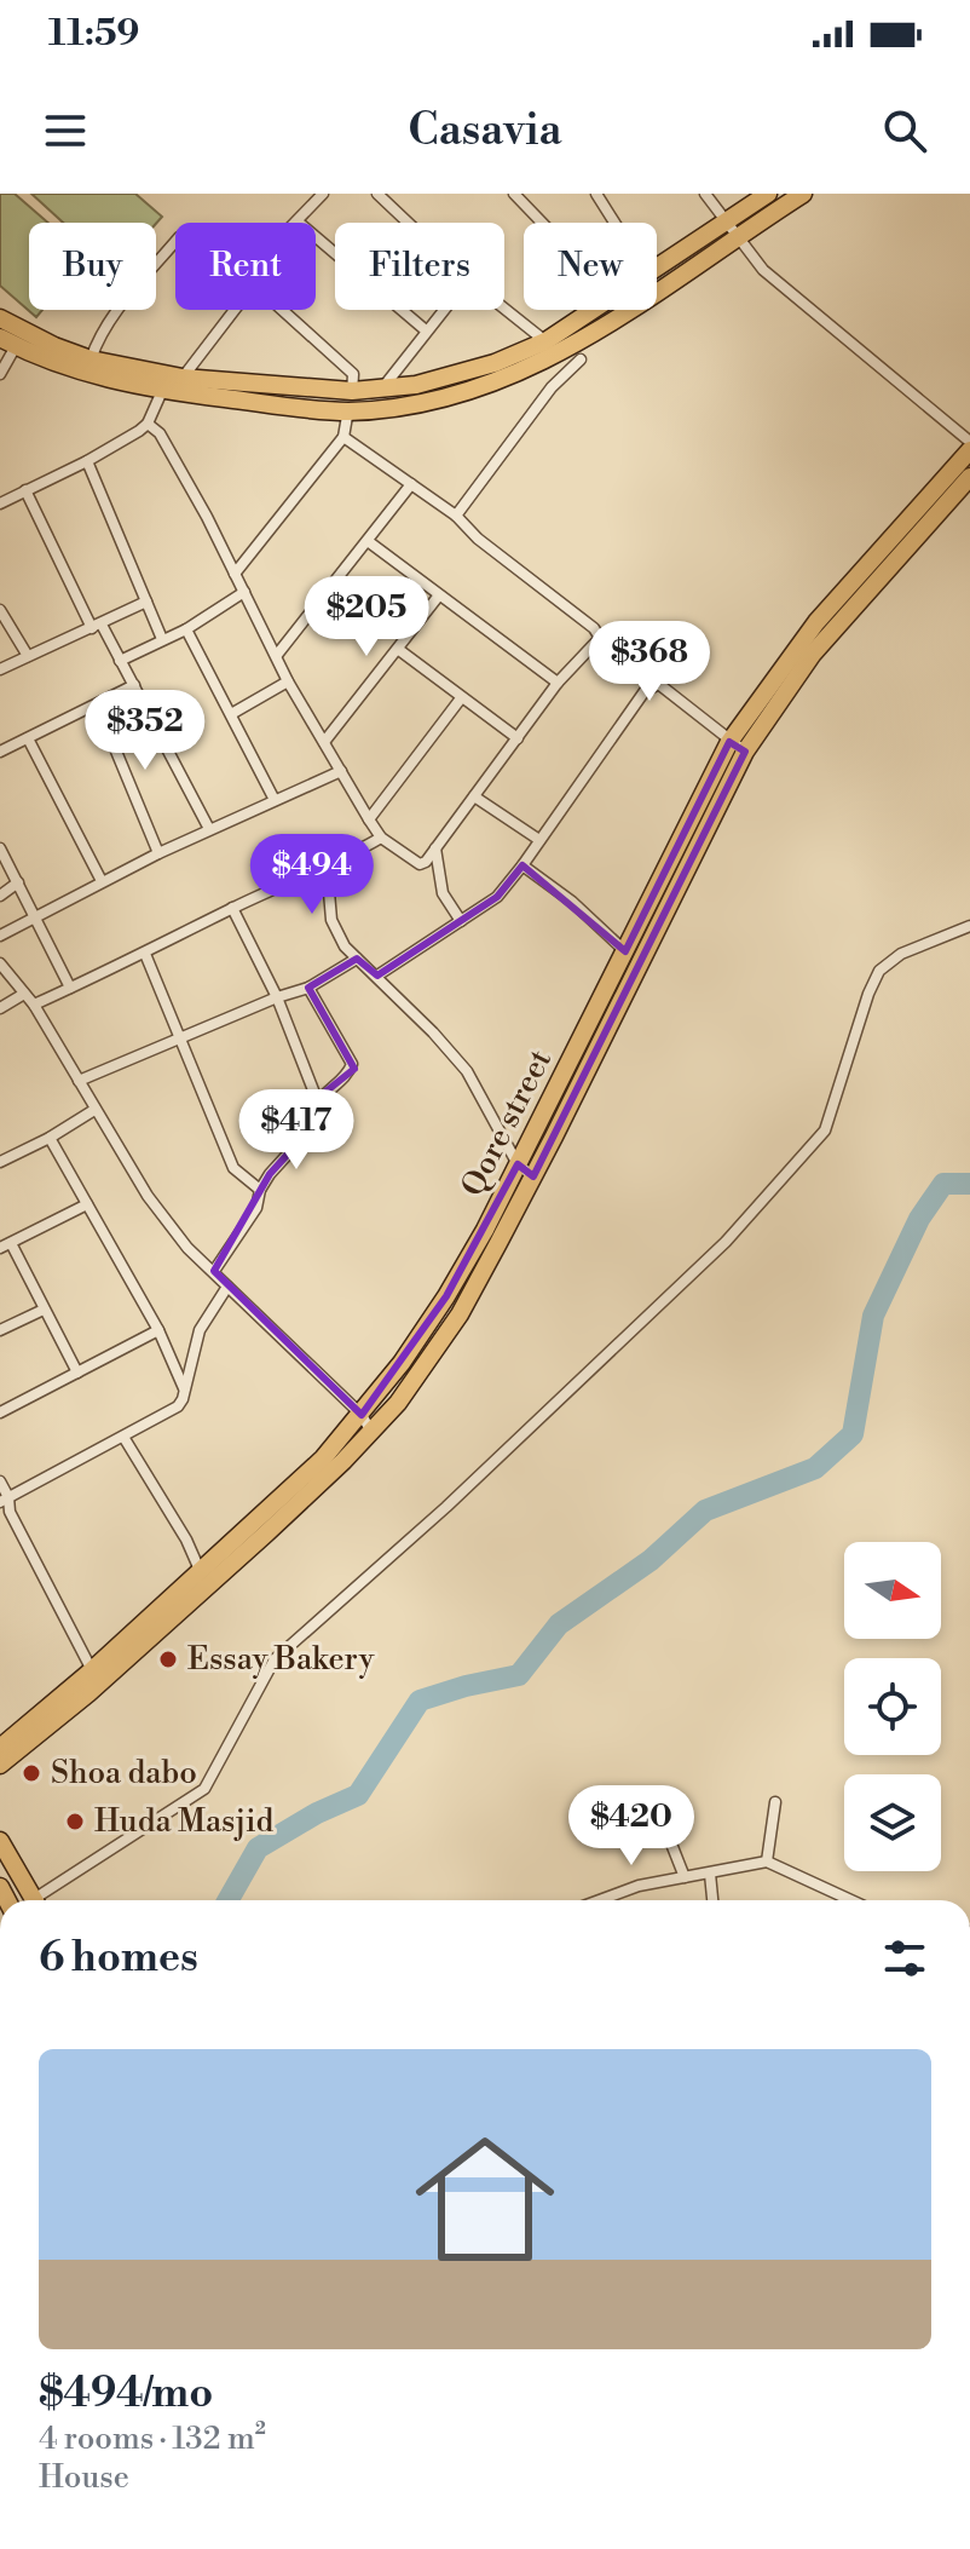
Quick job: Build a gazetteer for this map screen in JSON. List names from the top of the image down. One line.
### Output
{"streets":{"main road":["Qore street"]},"places":["Essay Bakery","Shoa dabo","Huda Masjid"],"north":"right","page":{"status":"11:59","header":"Casavia","chip":["Buy","Rent","Filters","New"],"price":["$205","$368","$352","$494","$417","$420"],"heading":"6 homes","list":[{"name":"$494/mo","note":"4 rooms · 132 m² · House"}]}}
